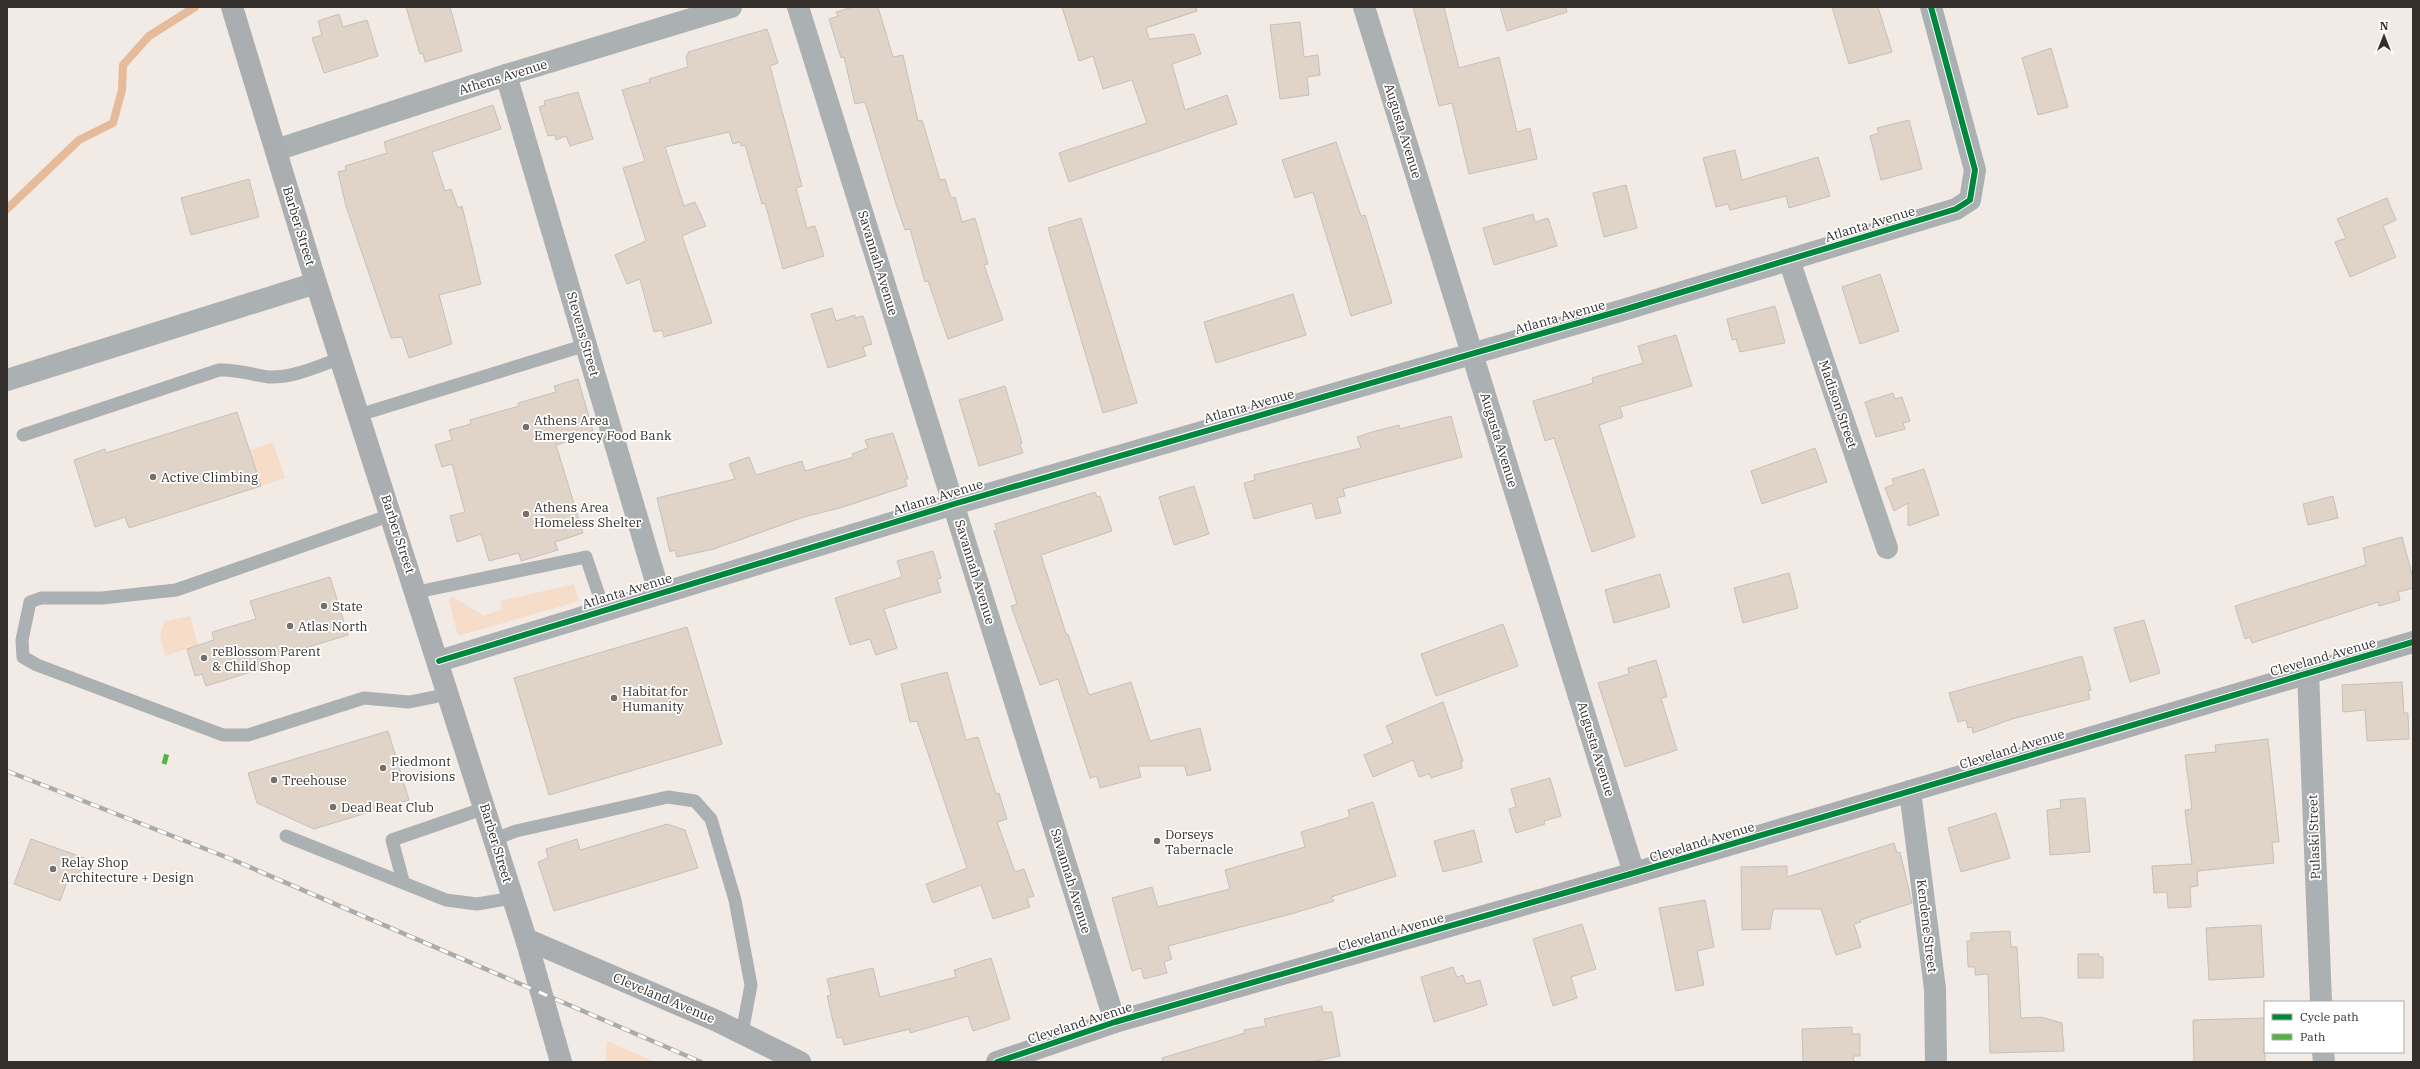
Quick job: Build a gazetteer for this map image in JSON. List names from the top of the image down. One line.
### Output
{"streets":{"street":["Athens Avenue","Augusta Avenue","Atlanta Avenue","Barber Street","Savannah Avenue","Stevens Street","Madison Street","Cleveland Avenue","Pulaski Street","Kendene Street"]},"crossings":[["Athens Avenue","Barber Street"],["Athens Avenue","Stevens Street"],["Augusta Avenue","Atlanta Avenue"],["Augusta Avenue","Cleveland Avenue"],["Atlanta Avenue","Barber Street"],["Atlanta Avenue","Savannah Avenue"],["Atlanta Avenue","Stevens Street"],["Atlanta Avenue","Madison Street"],["Barber Street","Cleveland Avenue"],["Savannah Avenue","Cleveland Avenue"],["Cleveland Avenue","Pulaski Street"],["Cleveland Avenue","Kendene Street"]],"places":["Athens Area Emergency Food Bank","Active Climbing","Athens Area Homeless Shelter","State","Atlas North","reBlossom Parent & Child Shop","Habitat for Humanity","Piedmont Provisions","Treehouse","Dead Beat Club","Dorseys Tabernacle","Relay Shop Architecture + Design"],"legend":["Cycle path","Path"],"north":"top"}
